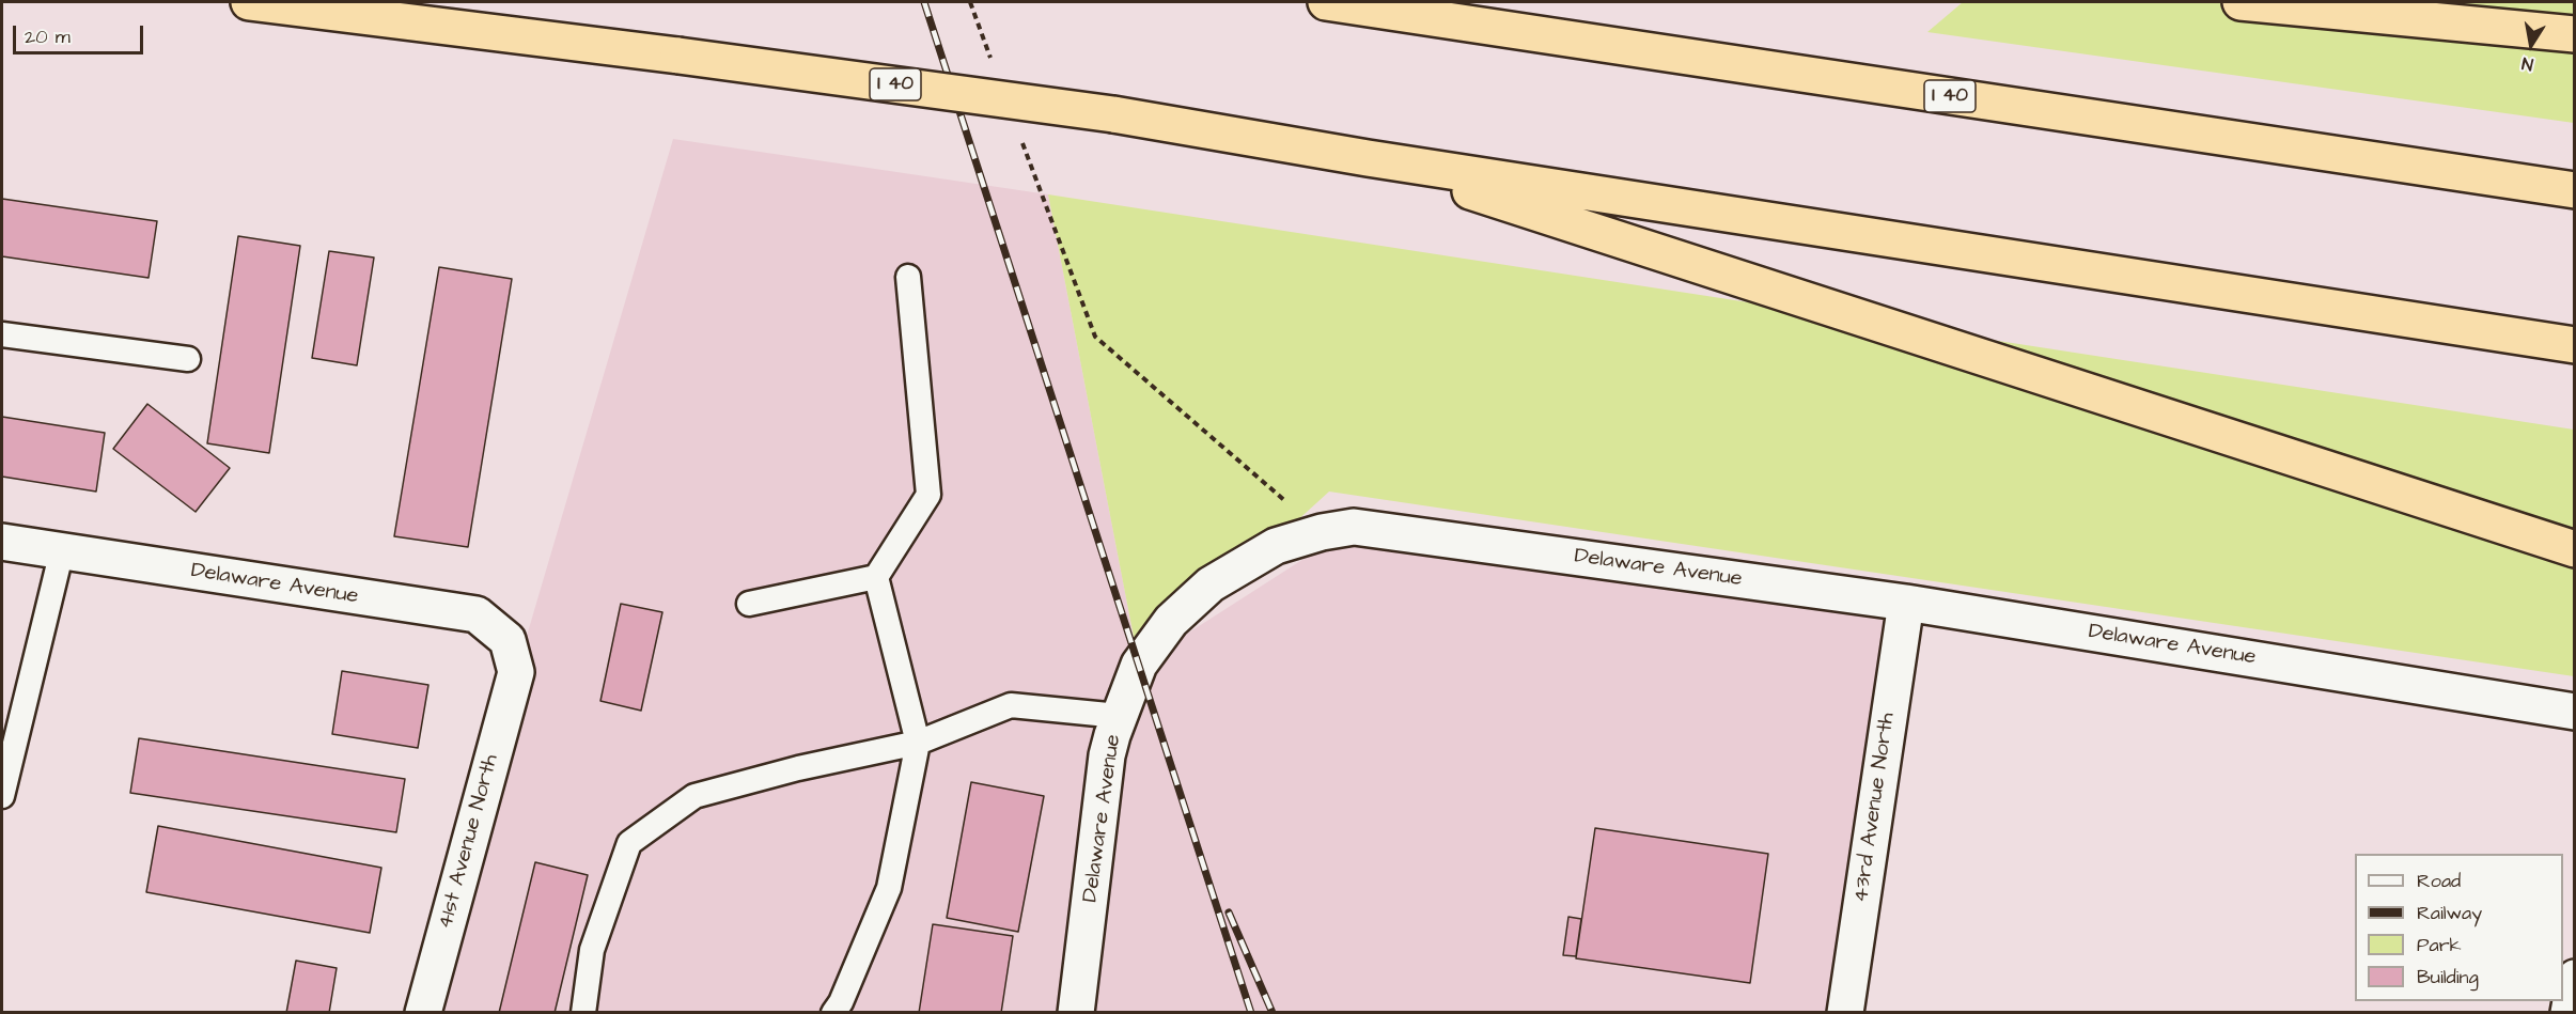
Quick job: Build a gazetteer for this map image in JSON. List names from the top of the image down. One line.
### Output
{"streets":{"highway":["I 40"],"street":["Delaware Avenue","43rd Avenue North","41st Avenue North"]},"crossings":[["Delaware Avenue","43rd Avenue North"],["Delaware Avenue","41st Avenue North"]],"legend":["Road","Railway","Park","Building"],"scale_bar":"20 m","north":"bottom"}
